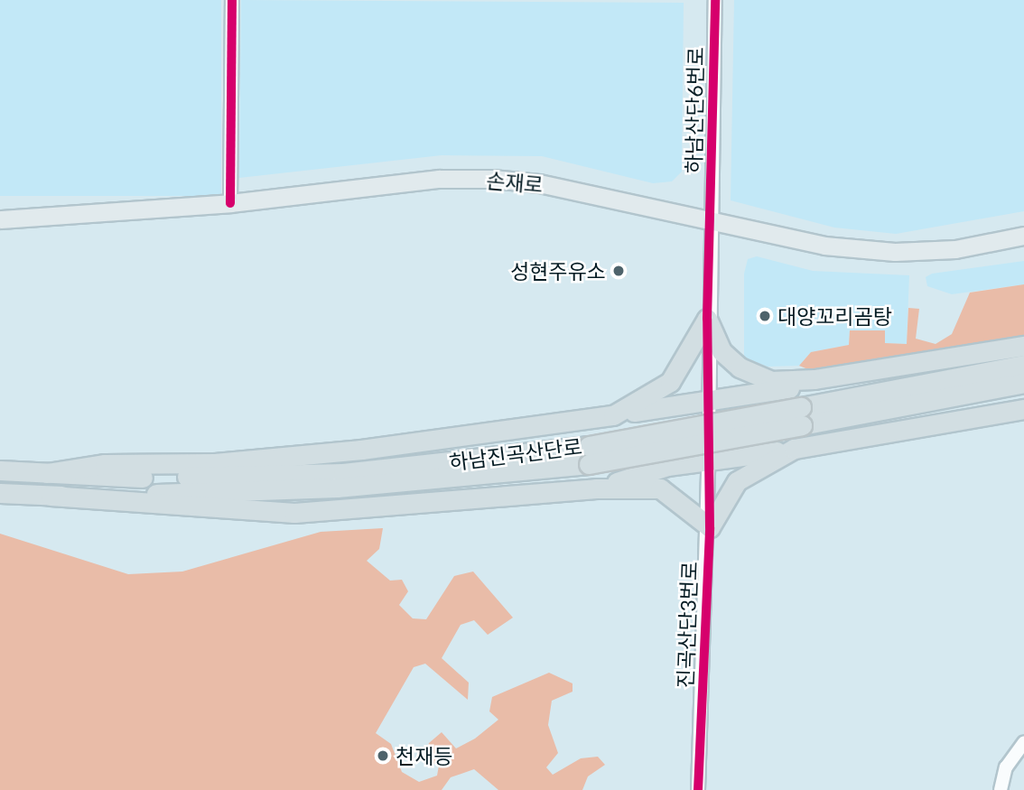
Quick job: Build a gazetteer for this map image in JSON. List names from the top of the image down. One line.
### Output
{"streets":{"highway":["하남진곡산단로"],"main road":["손재로"],"street":["하남산단6번로","진곡산단3번로"]},"crossings":[["하남산단6번로","손재로"],["하남산단6번로","진곡산단3번로"]],"places":["성현주유소","대양꼬리곰탕","천재등"]}
